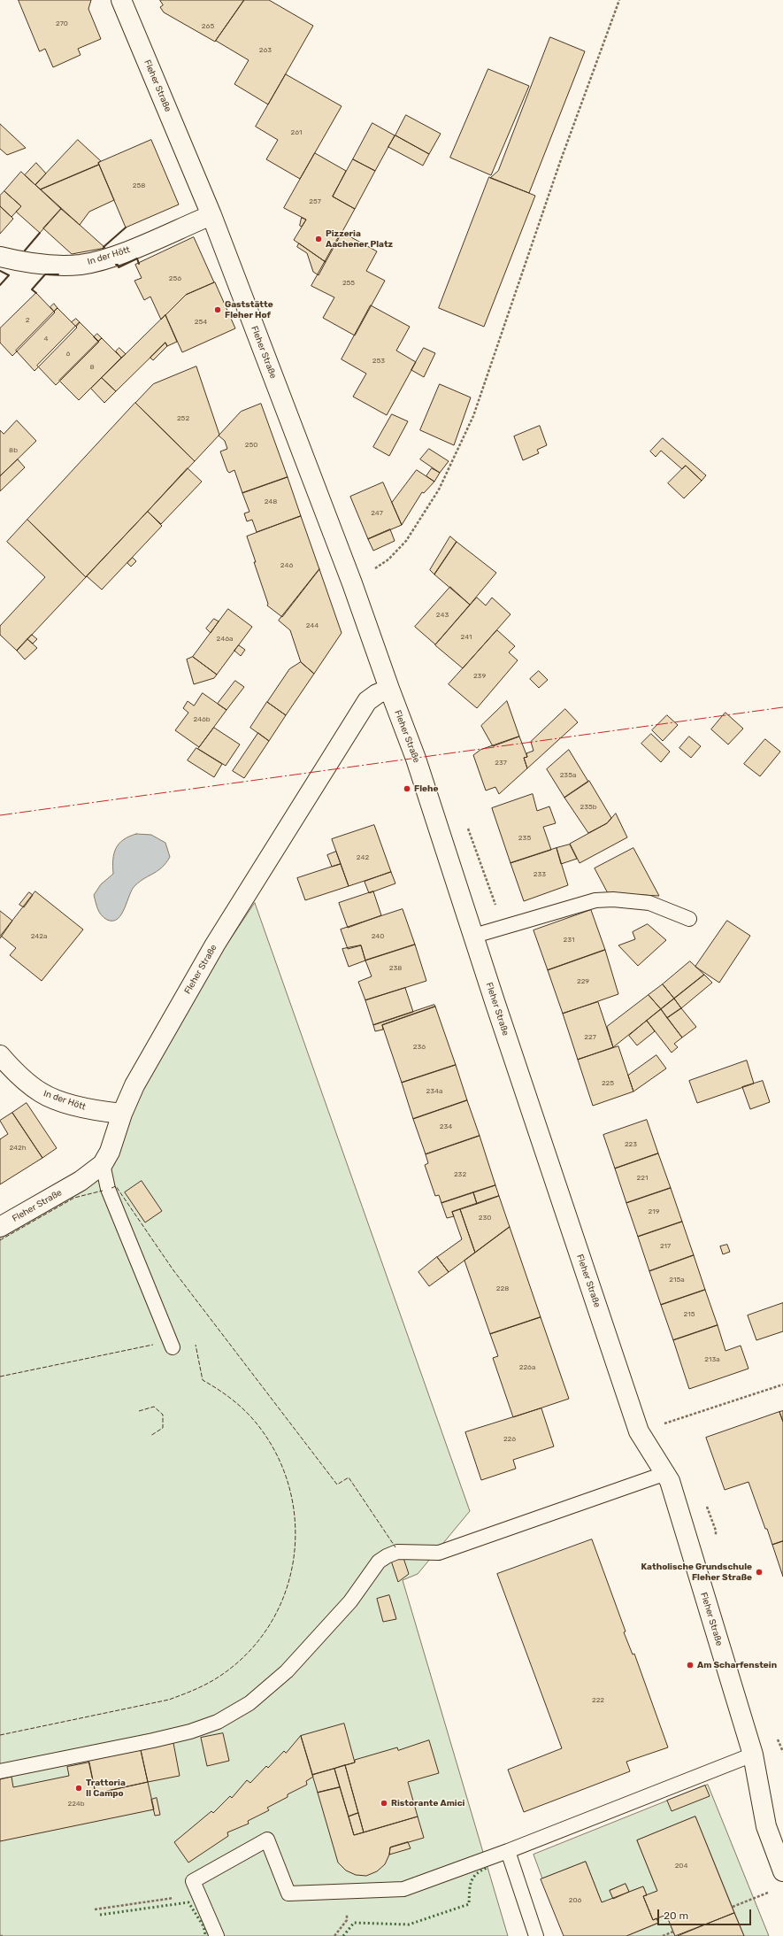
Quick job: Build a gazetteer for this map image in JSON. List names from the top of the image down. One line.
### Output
{"streets":{"street":["Fleher Straße","In der Hött"]},"crossings":[["Fleher Straße","In der Hött"]],"places":["Pizzeria Aachener Platz","Gaststätte Fleher Hof","Flehe","Katholische Grundschule Fleher Straße","Am Scharfenstein","Trattoria Il Campo","Ristorante Amici"],"house_numbers":["270","265","263","261","258","257","256","255","2","254","4","6","253","8","252","250","8b","248","247","246","243","244","241","246a","239","246b","237","235a","235b","235","242","233","242a","240","231","238","229","227","236","225","234a","234","223","242h","232","221","219","230","217","215a","228","215","213a","226a","226","222","224b","204","206"],"scale_bar":"20 m"}
